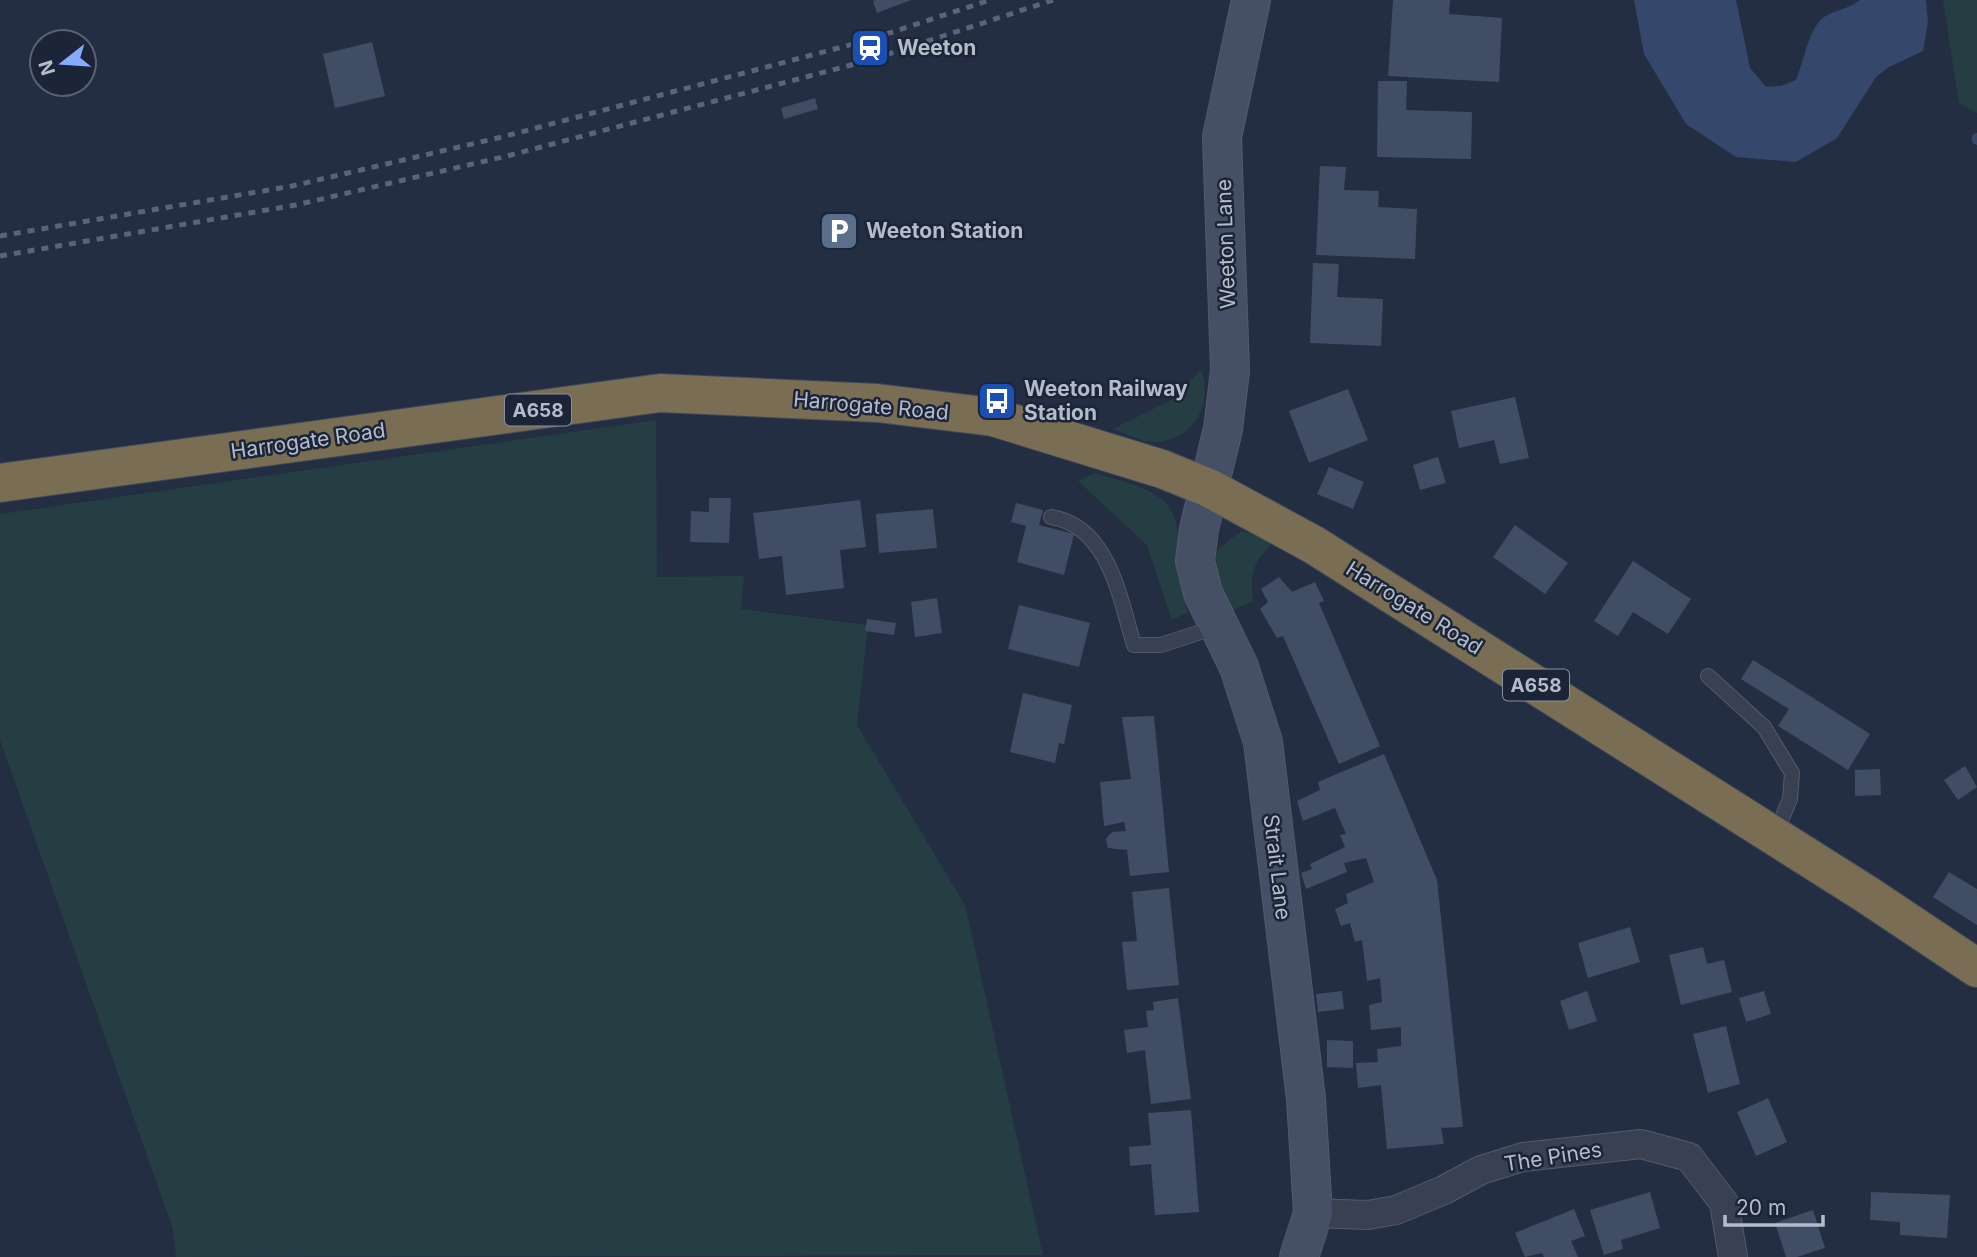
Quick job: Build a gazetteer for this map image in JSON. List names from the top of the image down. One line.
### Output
{"streets":{"highway":["Harrogate Road","A658"],"street":["Weeton Lane","Strait Lane","The Pines"]},"crossings":[["Weeton Lane","Harrogate Road"],["Weeton Lane","Strait Lane"],["Harrogate Road","Strait Lane"],["Strait Lane","The Pines"]],"places":{"station":["Weeton"],"parking":["Weeton Station"],"bus stop":["Weeton Railway Station"]},"scale_bar":"20 m","north":"left"}
